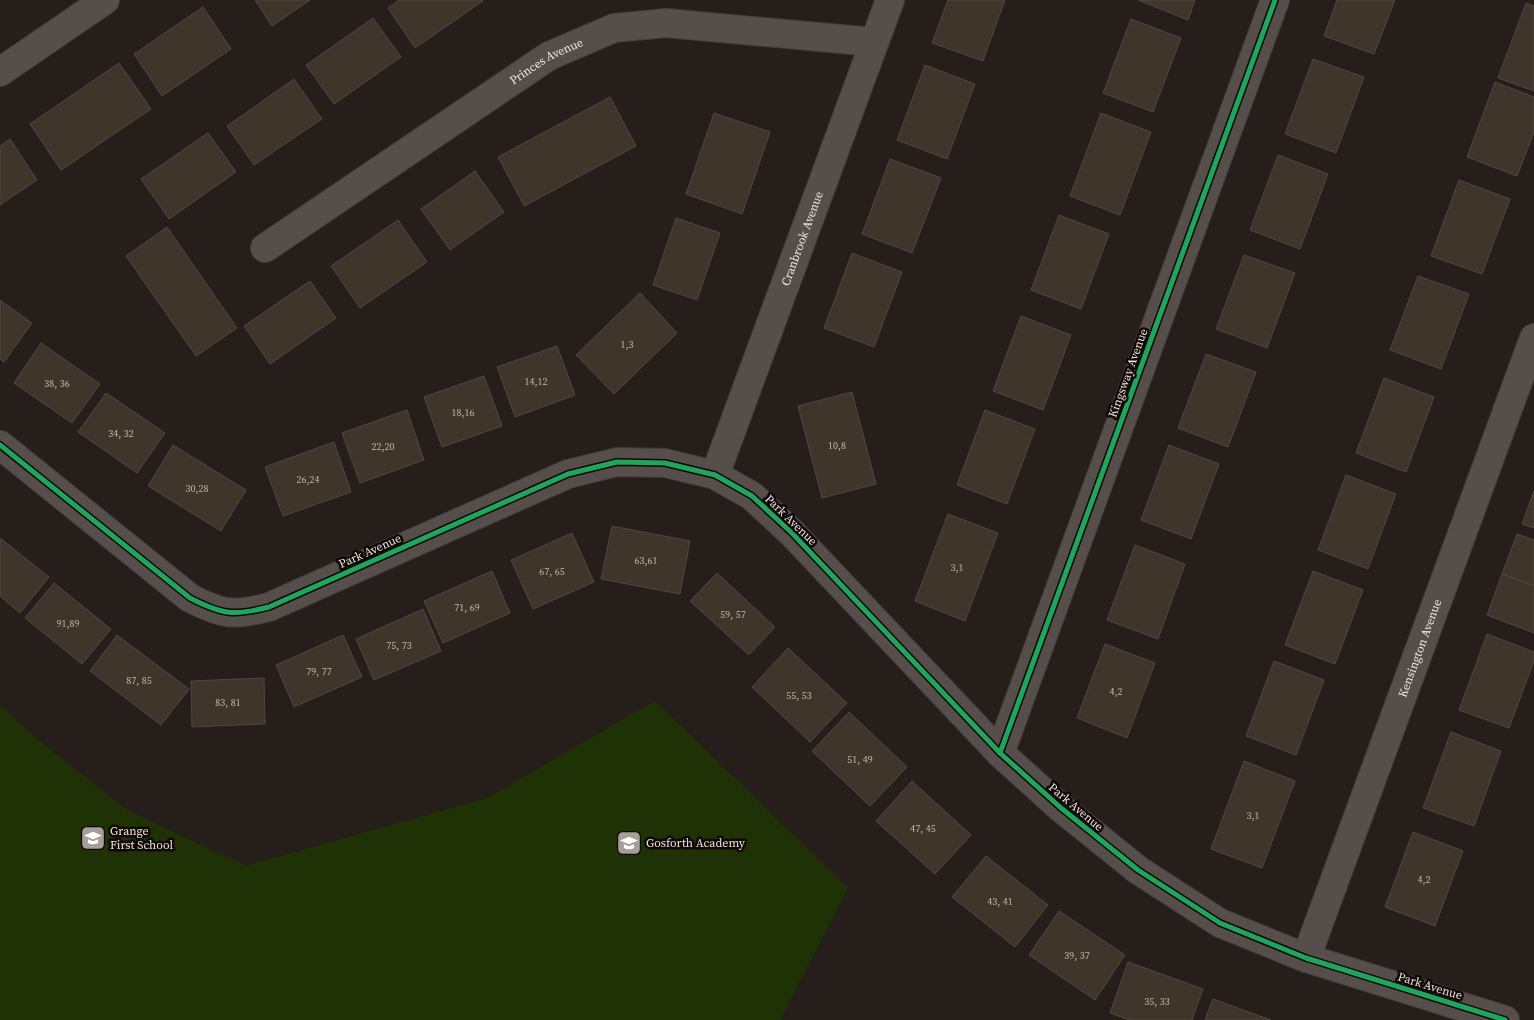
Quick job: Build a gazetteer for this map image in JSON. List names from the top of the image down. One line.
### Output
{"streets":{"street":["Princes Avenue","Cranbrook Avenue","Kingsway Avenue","Park Avenue","Kensington Avenue"]},"crossings":[["Princes Avenue","Cranbrook Avenue"],["Cranbrook Avenue","Park Avenue"],["Kingsway Avenue","Park Avenue"],["Park Avenue","Kensington Avenue"]],"places":{"school or university":["Grange First School","Gosforth Academy"]},"house_numbers":["1,3","14,12","38, 36","18,16","34, 32","10,8","22,20","26,24","30,28","63,61","3,1","67, 65","71, 69","59, 57","91,89","75, 73","79, 77","87, 85","4,2","55, 53","83, 81","51, 49","3,1","47, 45","4,2","43, 41","39, 37","35, 33"]}
